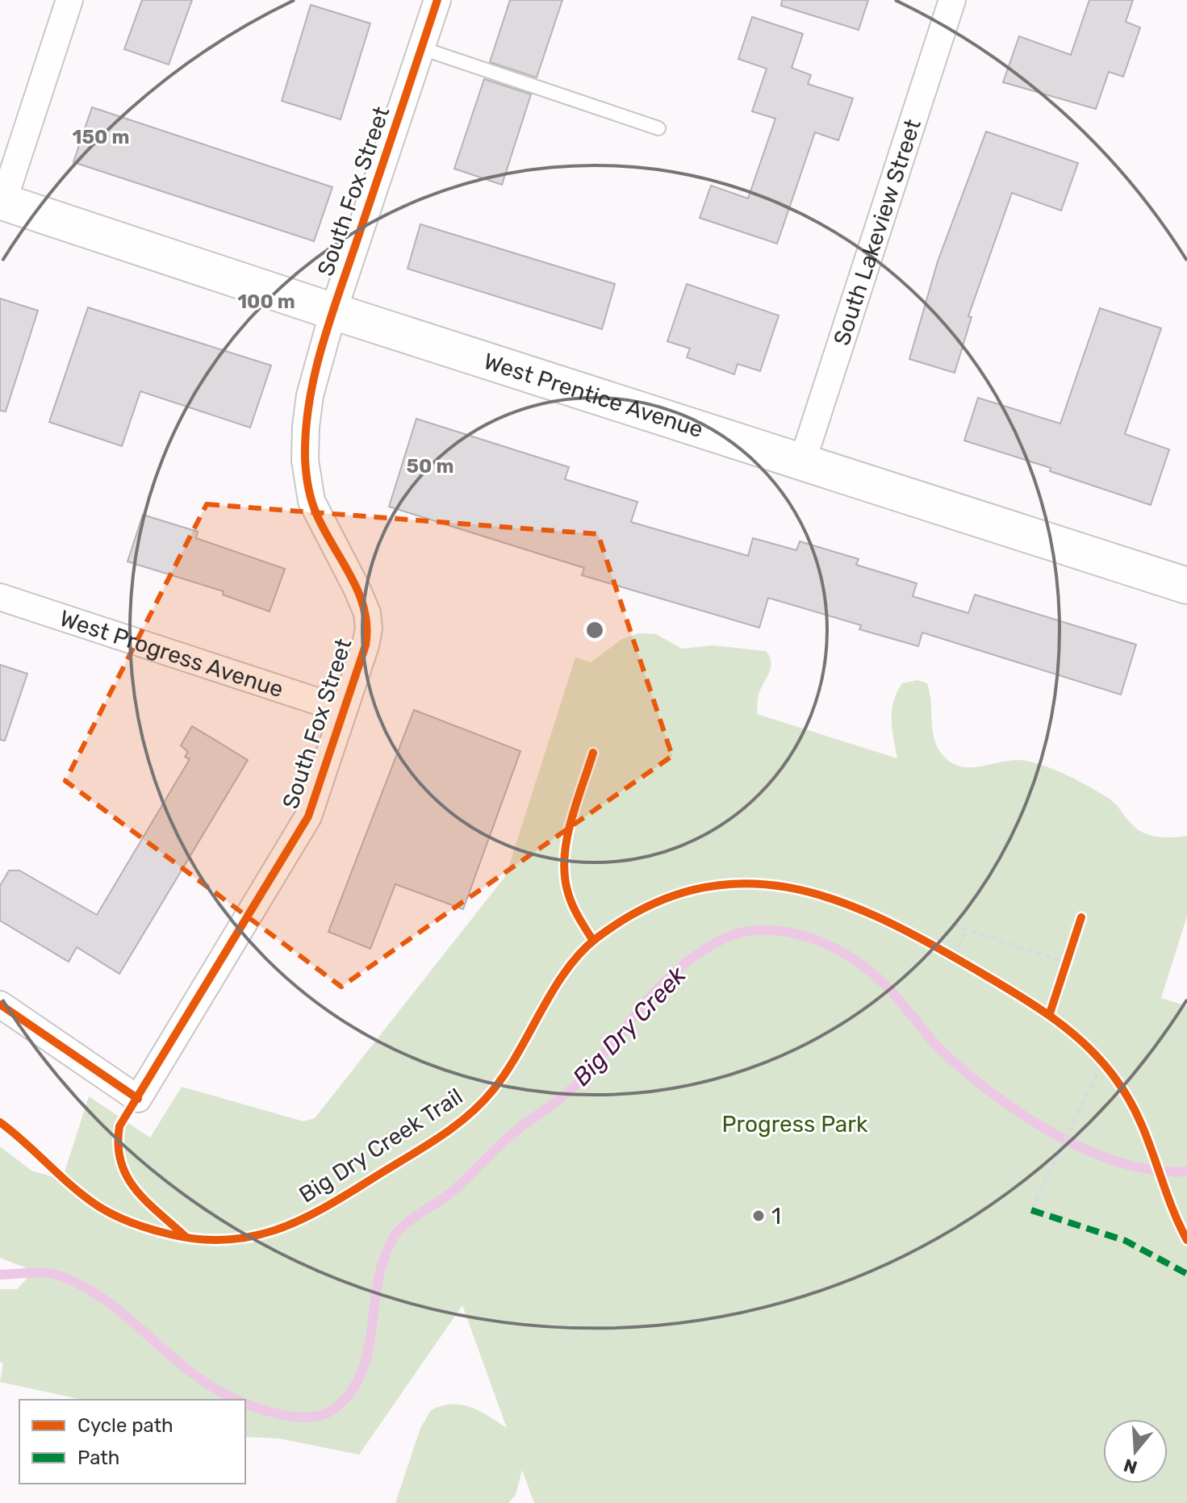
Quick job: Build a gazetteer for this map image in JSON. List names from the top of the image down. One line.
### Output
{"streets":{"street":["South Fox Street","South Lakeview Street","West Prentice Avenue","West Progress Avenue"],"cycle path":["Big Dry Creek Trail"]},"crossings":[["South Fox Street","West Prentice Avenue"],["South Fox Street","West Progress Avenue"],["South Lakeview Street","West Prentice Avenue"]],"water":["Big Dry Creek"],"parks":["Progress Park"],"places":["1"],"legend":["Cycle path","Path"],"north":"bottom","rings":["150 m","100 m","50 m"]}
